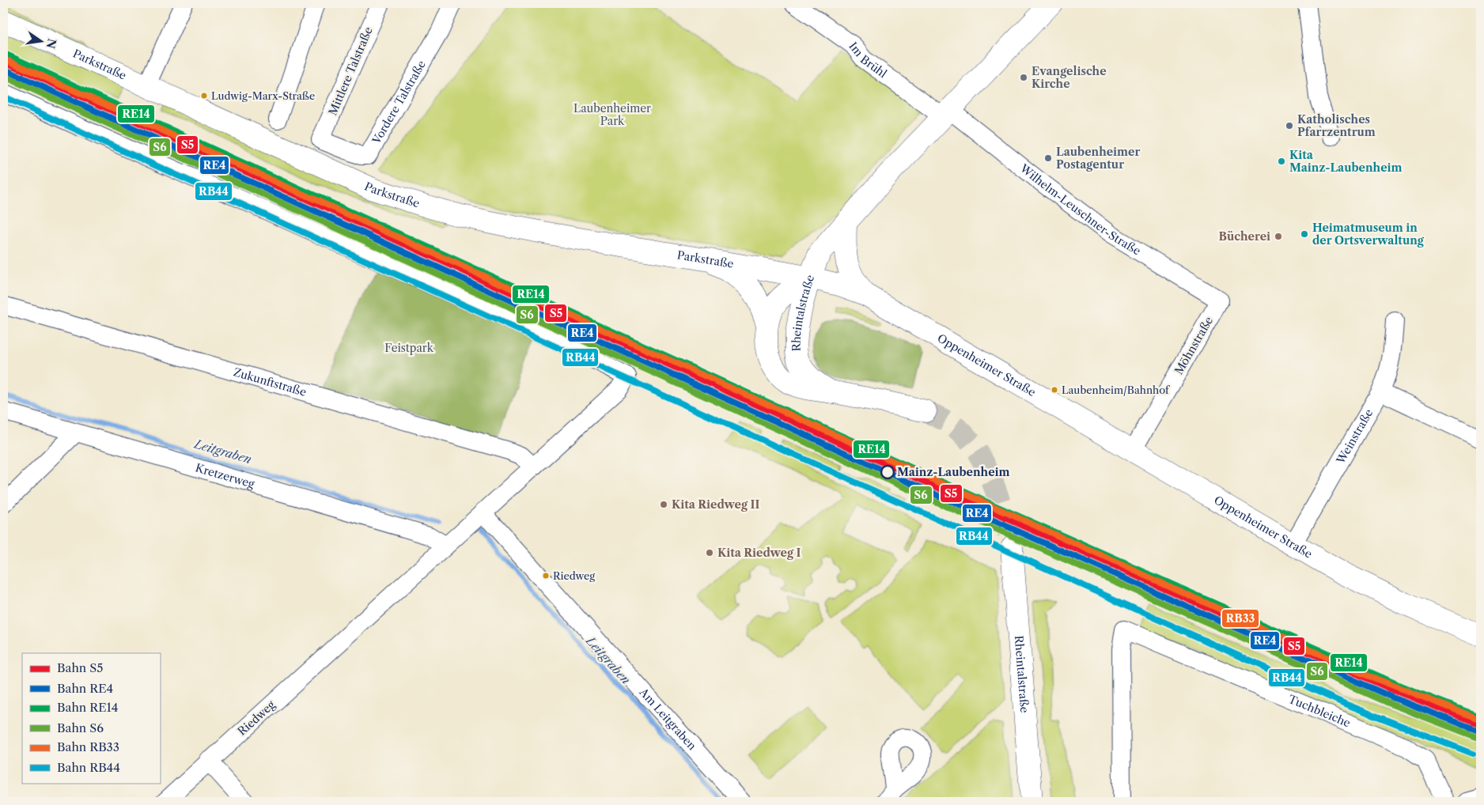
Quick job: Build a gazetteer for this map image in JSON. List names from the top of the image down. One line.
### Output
{"streets":{"main road":["Parkstraße","Rheintalstraße","Oppenheimer Straße"],"street":["Im Brühl","Mittlere Talstraße","Vordere Talstraße","Wilhelm-Leuschner-Straße","Möhnstraße","Zukunftstraße","Weinstraße","Kretzerweg","Tuchbleiche","Riedweg","Am Leitgraben"]},"crossings":[["Im Brühl","Wilhelm-Leuschner-Straße"],["Parkstraße","Rheintalstraße"],["Parkstraße","Oppenheimer Straße"],["Mittlere Talstraße","Vordere Talstraße"],["Wilhelm-Leuschner-Straße","Möhnstraße"],["Rheintalstraße","Oppenheimer Straße"],["Möhnstraße","Oppenheimer Straße"],["Oppenheimer Straße","Weinstraße"],["Zukunftstraße","Riedweg"],["Kretzerweg","Riedweg"],["Riedweg","Am Leitgraben"]],"water":["Leitgraben"],"parks":["Laubenheimer Park","Feistpark"],"places":["Evangelische Kirche","Ludwig-Marx-Straße","Katholisches Pfarrzentrum","Laubenheimer Postagentur","Kita Mainz-Laubenheim","Heimatmuseum in der Ortsverwaltung","Bücherei","Laubenheim/Bahnhof","Mainz-Laubenheim","Kita Riedweg II","Kita Riedweg I","Riedweg"],"lines":["rail line RE14","rail line S5","rail line RB33","rail line RE4","rail line S6","rail line RB44"],"legend":["Bahn S5","Bahn RE4","Bahn RE14","Bahn S6","Bahn RB33","Bahn RB44"],"north":"right"}
